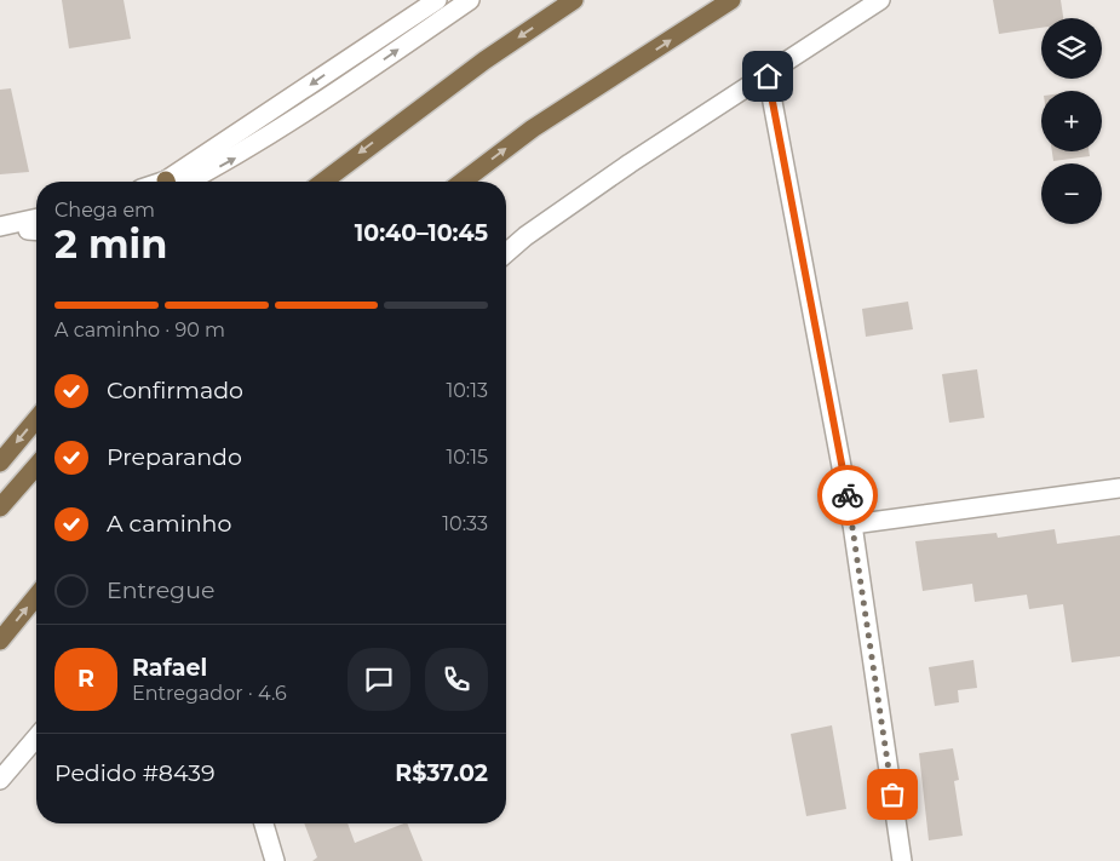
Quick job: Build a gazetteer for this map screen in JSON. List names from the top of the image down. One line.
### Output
{"page":{"map_buttons":["+","−"],"heading":["2 min","Chega em","10:40–10:45"],"panel":["Rafael","Entregador · 4.6","Pedido #8439","R$37.02"],"bar":"A caminho · 90 m","list":[["Confirmado","10:13"],["Preparando","10:15"],["A caminho","10:33"],"Entregue"],"round":"R"}}
